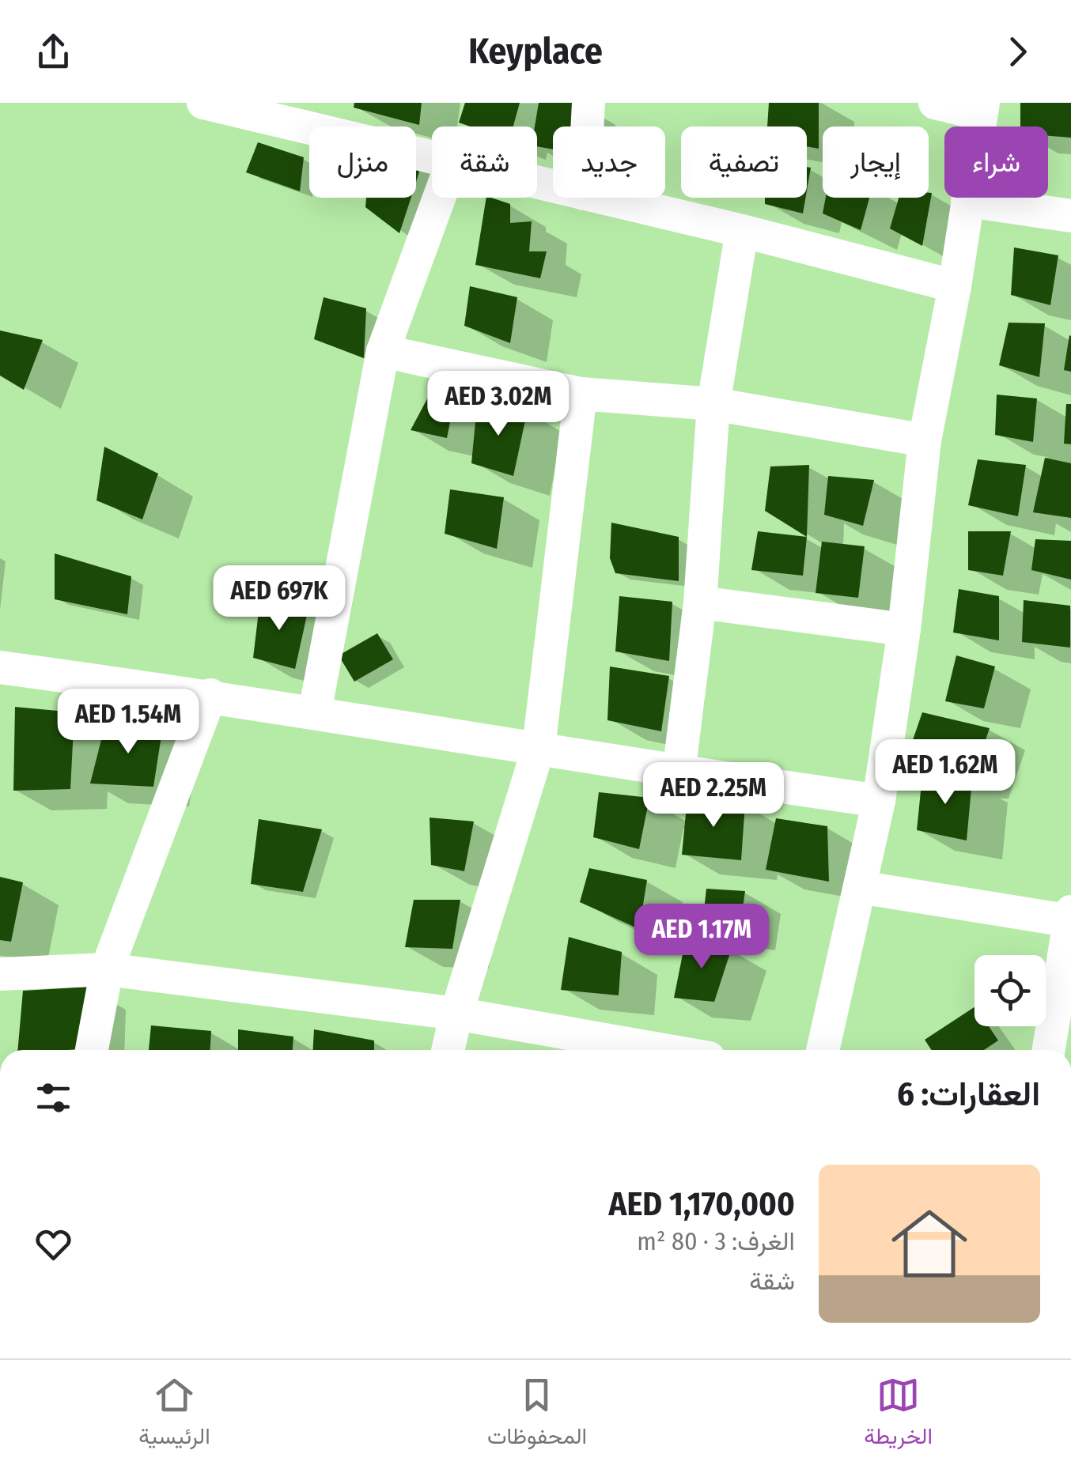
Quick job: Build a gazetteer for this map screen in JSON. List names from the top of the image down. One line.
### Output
{"page":{"header":"Keyplace","chip":["شراء","إيجار","تصفية","جديد","شقة","منزل"],"price":["AED 3.02M","AED 697K","AED 1.54M","AED 1.62M","AED 2.25M","AED 1.17M"],"heading":"العقارات: 6","list":[{"name":"AED 1,170,000","note":"الغرف: 3 · 80 m² · شقة"}],"tabs":["الخريطة","المحفوظات","الرئيسية"]}}
